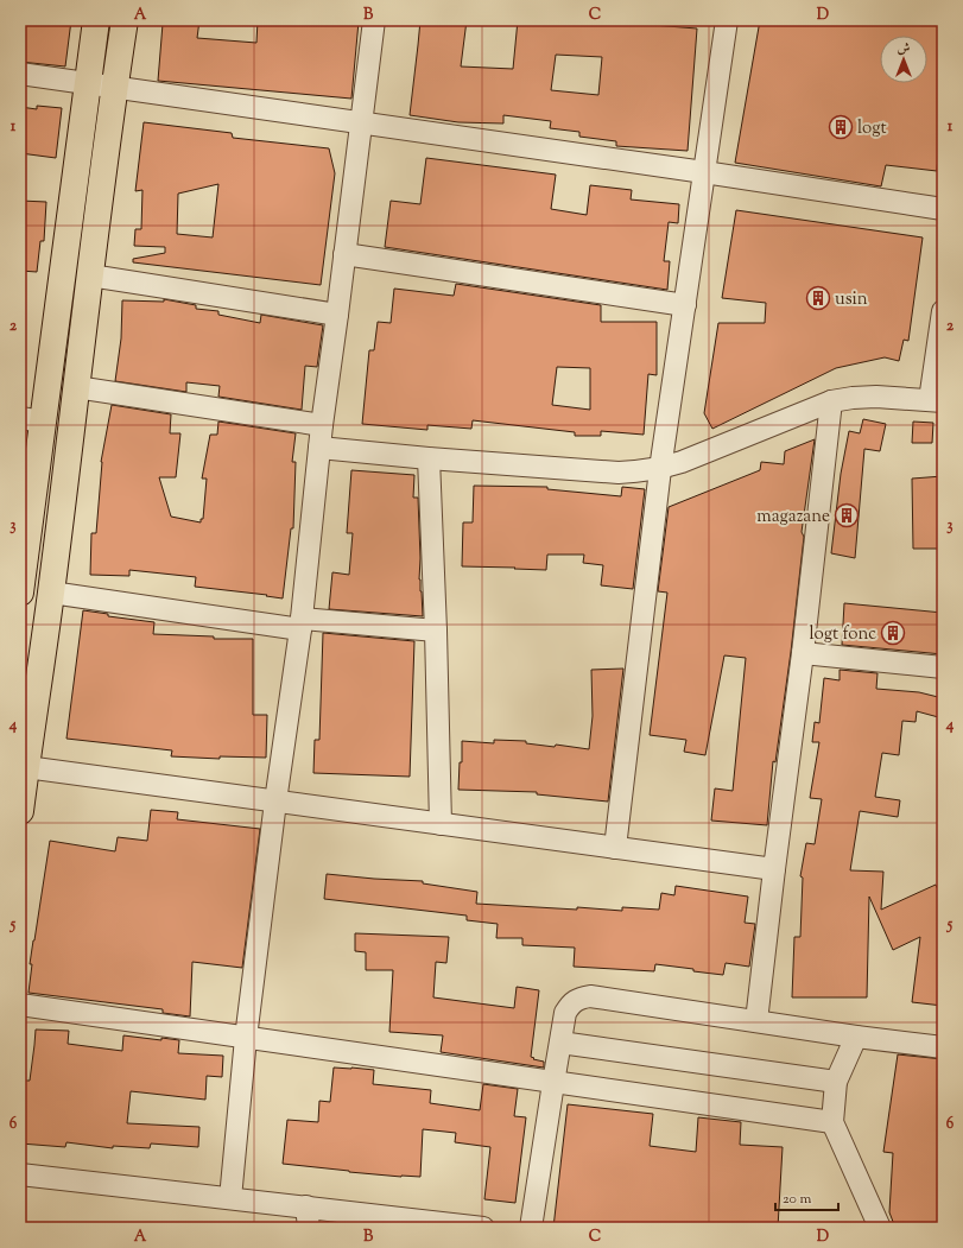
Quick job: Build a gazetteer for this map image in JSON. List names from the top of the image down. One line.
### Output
{"places":{"building":["logt","usin","magazane","logt fonc"]},"scale_bar":"20 m","north":"top","grid":{"columns":["A","B","C","D"],"rows":["1","2","3","4","5","6"]}}
